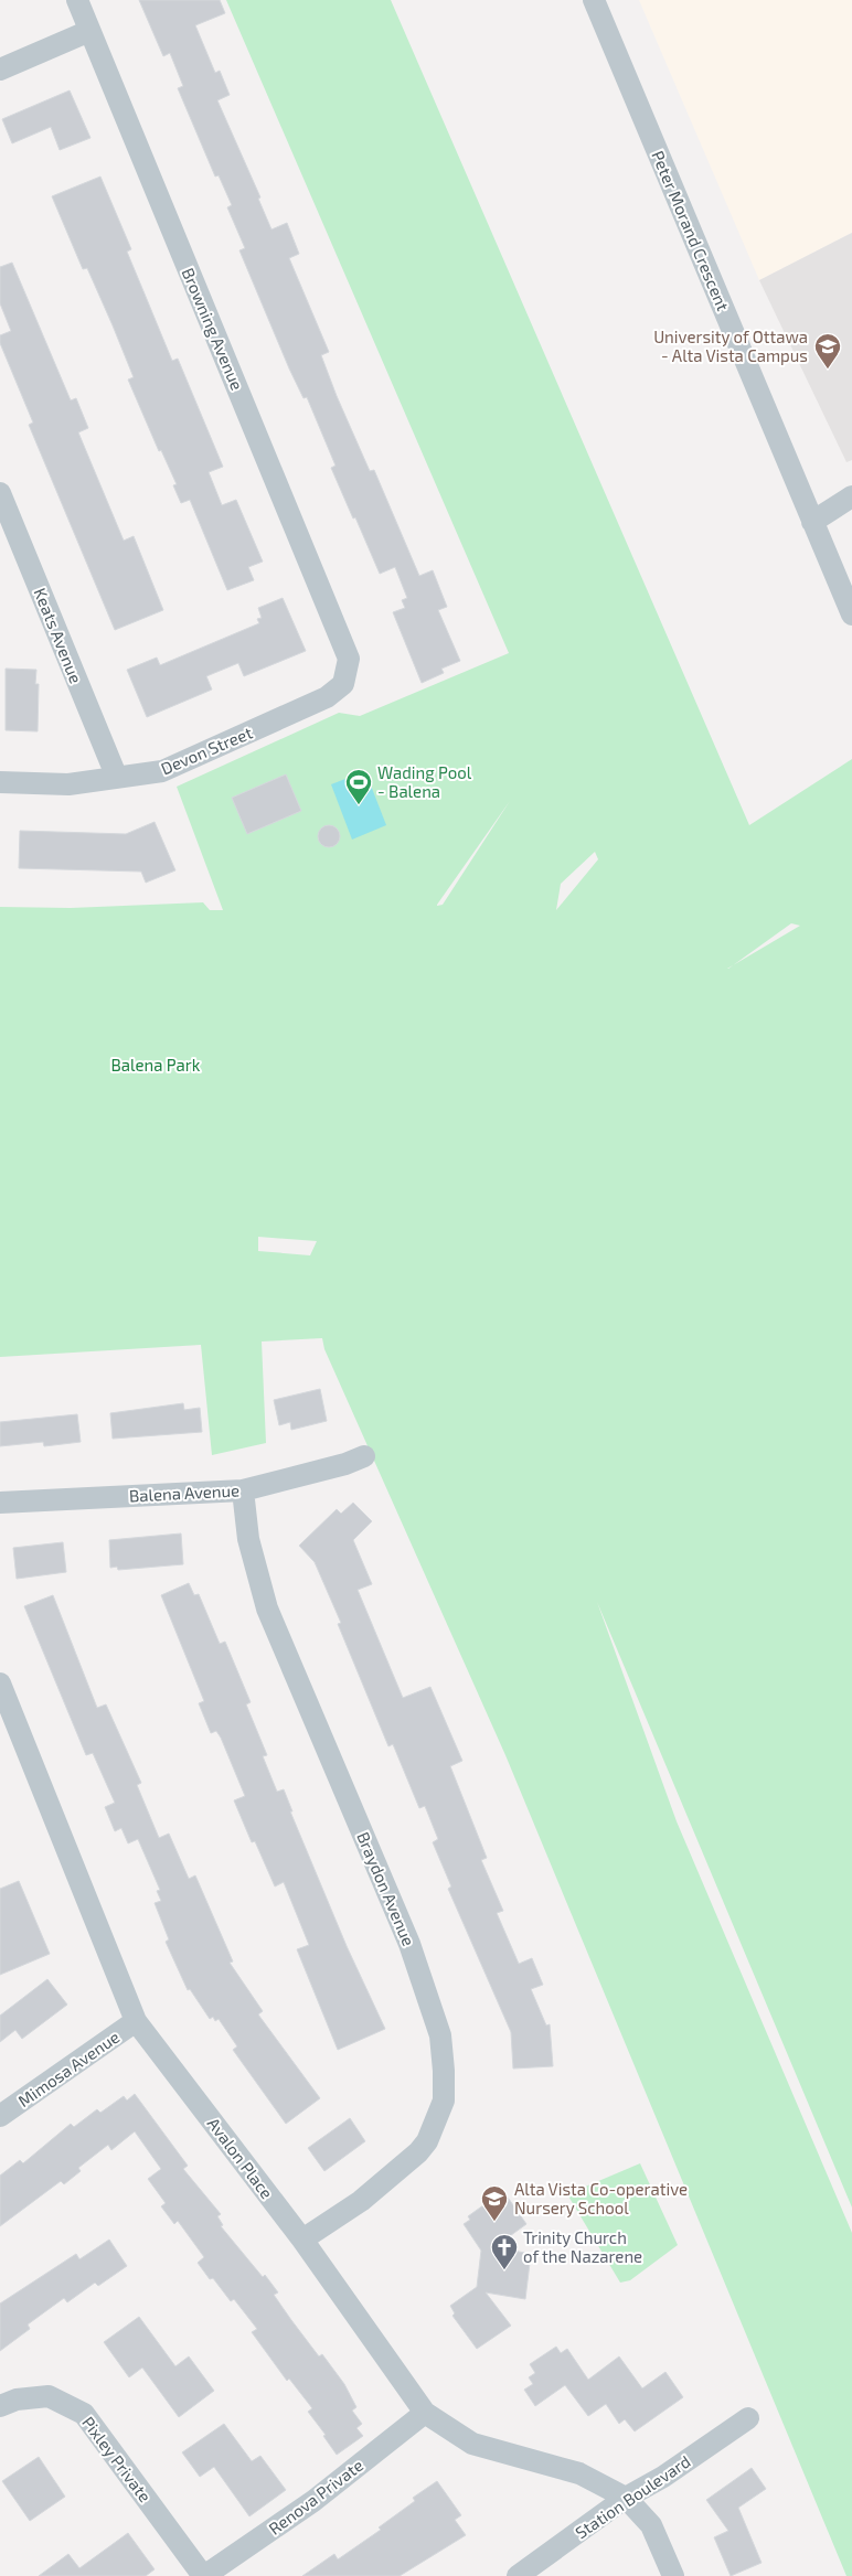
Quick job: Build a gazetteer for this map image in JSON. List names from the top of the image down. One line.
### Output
{"streets":{"street":["Peter Morand Crescent","Browning Avenue","Keats Avenue","Devon Street","Balena Avenue","Braydon Avenue","Mimosa Avenue","Avalon Place","Pixley Private","Renova Private","Station Boulevard"]},"crossings":[["Browning Avenue","Devon Street"],["Keats Avenue","Devon Street"],["Balena Avenue","Braydon Avenue"],["Braydon Avenue","Avalon Place"],["Mimosa Avenue","Avalon Place"],["Avalon Place","Renova Private"],["Avalon Place","Station Boulevard"],["Pixley Private","Renova Private"]],"parks":["Balena Park"],"places":{"school or university":["University of Ottawa - Alta Vista Campus","Alta Vista Co-operative Nursery School"],"sports":["Wading Pool - Balena"],"church":["Trinity Church of the Nazarene"]}}
